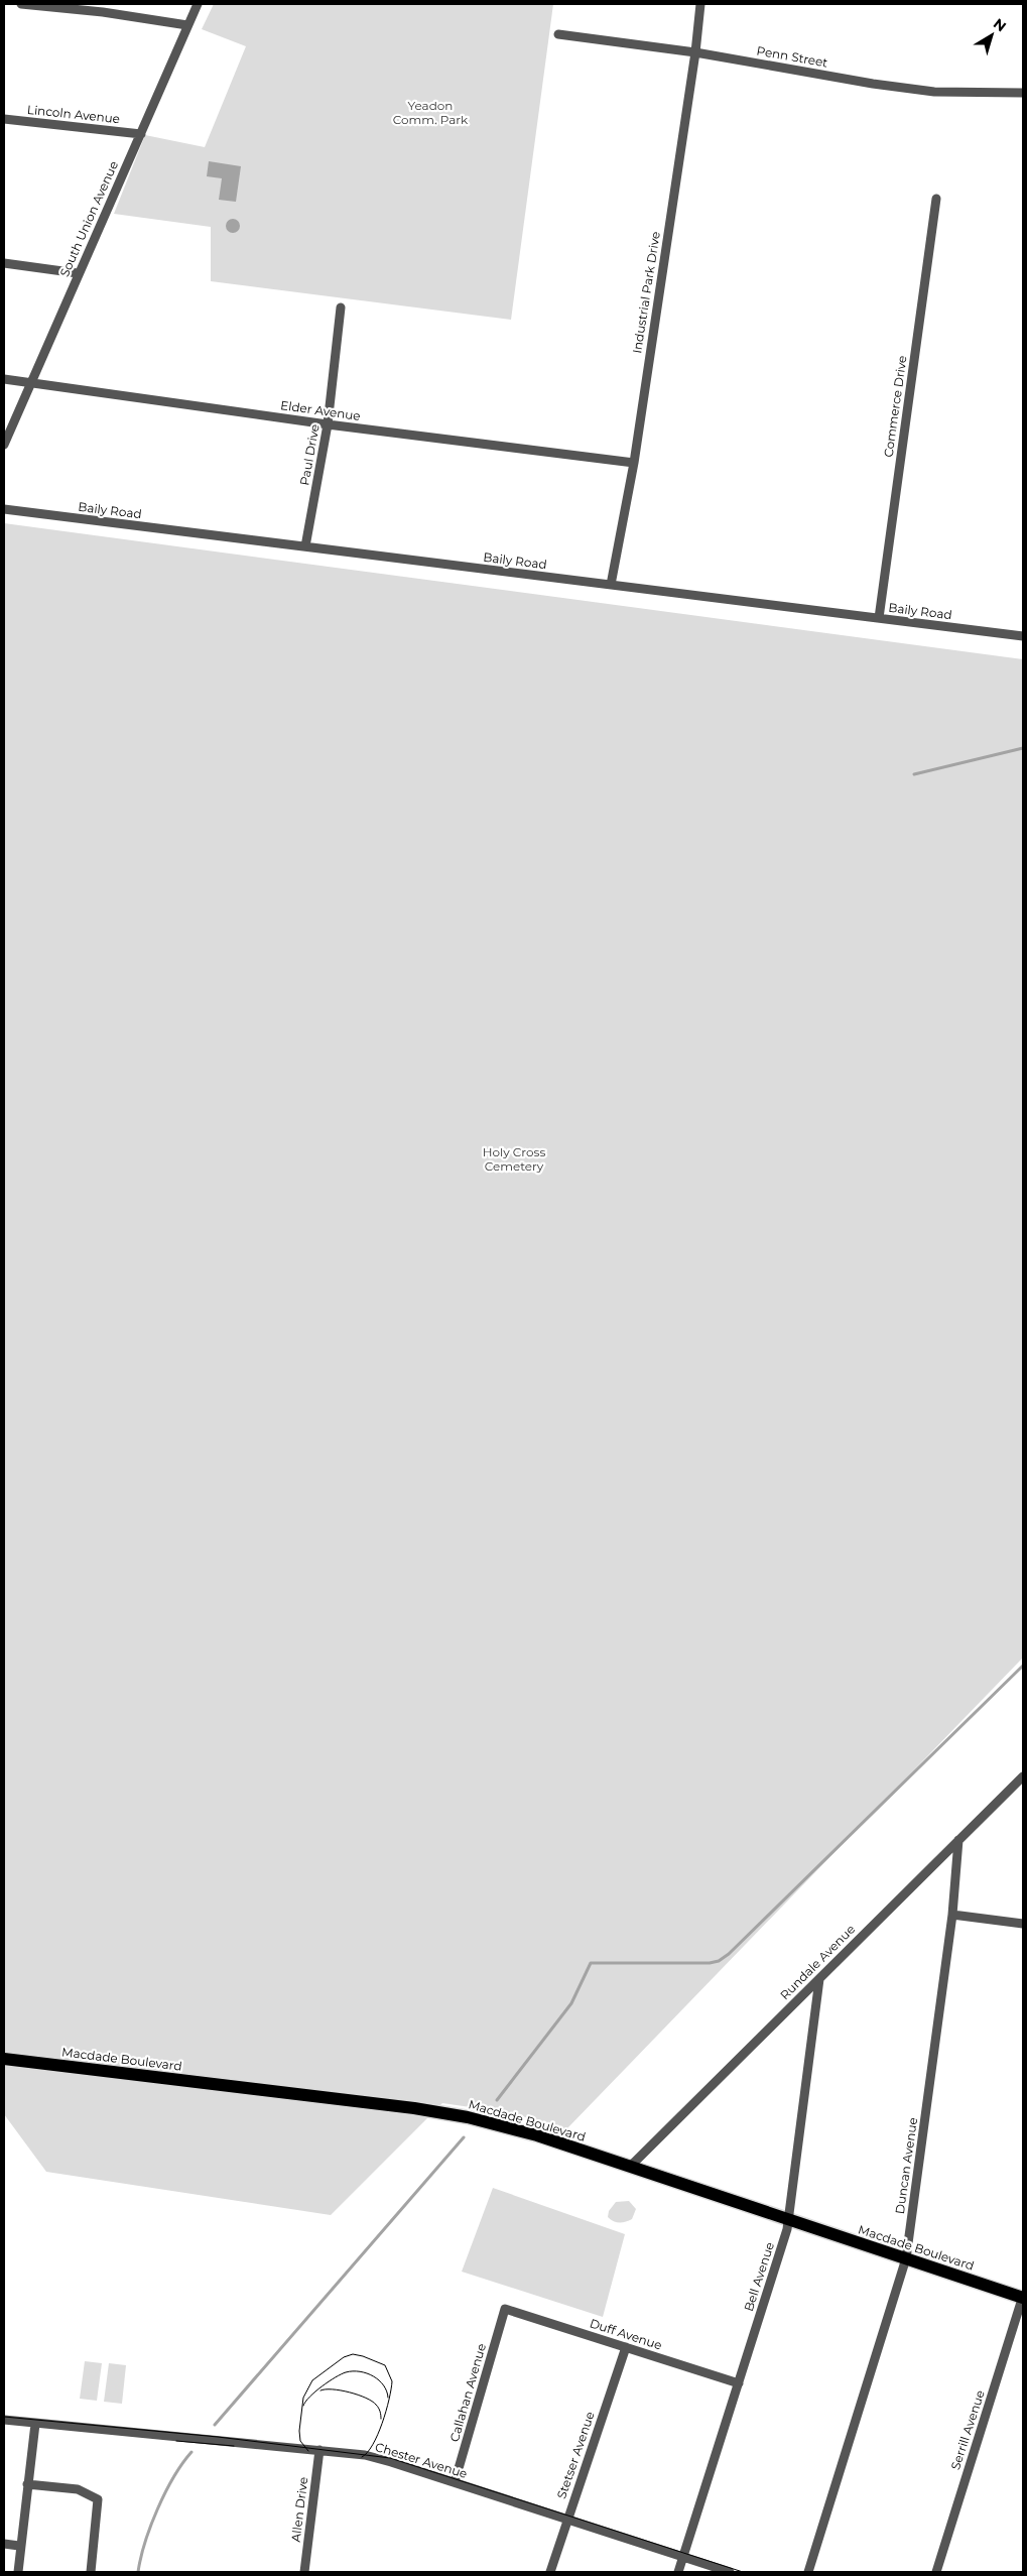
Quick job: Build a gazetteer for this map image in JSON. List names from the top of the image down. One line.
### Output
{"streets":{"main road":["Macdade Boulevard"],"street":["Penn Street","Lincoln Avenue","South Union Avenue","Industrial Park Drive","Commerce Drive","Elder Avenue","Paul Drive","Baily Road","Rundale Avenue","Duncan Avenue","Bell Avenue","Duff Avenue","Callahan Avenue","Serrill Avenue","Stetser Avenue","Chester Avenue","Allen Drive"]},"crossings":[["Penn Street","Industrial Park Drive"],["Lincoln Avenue","South Union Avenue"],["South Union Avenue","Elder Avenue"],["Industrial Park Drive","Elder Avenue"],["Industrial Park Drive","Baily Road"],["Commerce Drive","Baily Road"],["Elder Avenue","Paul Drive"],["Paul Drive","Baily Road"],["Rundale Avenue","Macdade Boulevard"],["Rundale Avenue","Duncan Avenue"],["Rundale Avenue","Bell Avenue"],["Macdade Boulevard","Duncan Avenue"],["Macdade Boulevard","Bell Avenue"],["Macdade Boulevard","Serrill Avenue"],["Bell Avenue","Duff Avenue"],["Bell Avenue","Chester Avenue"],["Duff Avenue","Callahan Avenue"],["Duff Avenue","Stetser Avenue"],["Callahan Avenue","Chester Avenue"],["Stetser Avenue","Chester Avenue"],["Chester Avenue","Allen Drive"]],"parks":["Yeadon Comm. Park","Holy Cross Cemetery"],"north":"top right"}
